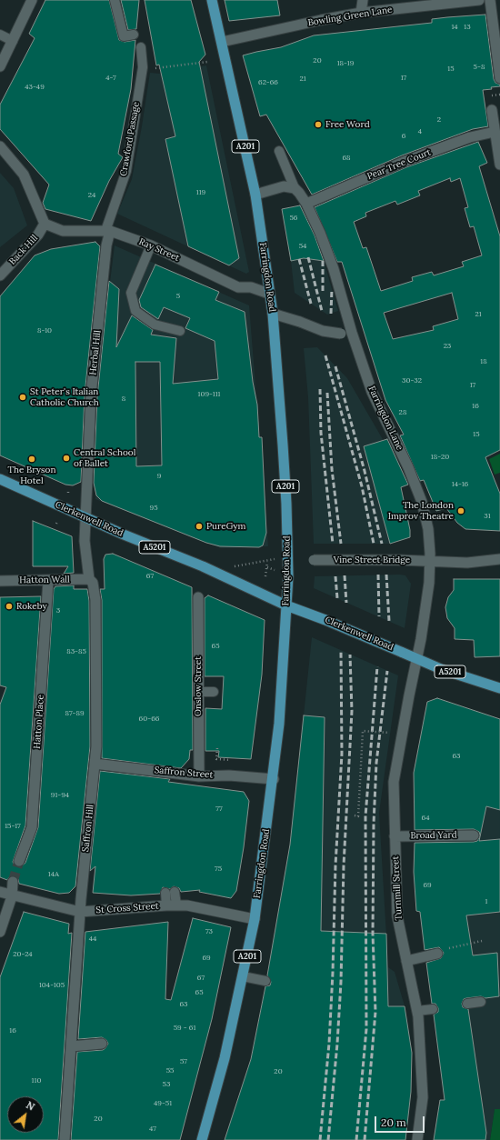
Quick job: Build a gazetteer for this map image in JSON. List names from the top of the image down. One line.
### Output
{"streets":{"main road":["A201","Farringdon Road","Clerkenwell Road","A5201"],"street":["Bowling Green Lane","Pear Tree Court","Back Hill","Ray Street","Herbal Hill","Farringdon Lane","Vine Street Bridge","Hatton Wall","Onslow Street","Hatton Place","Saffron Street","Saffron Hill","Broad Yard","Turnmill Street","St Cross Street"],"lane":["Crawford Passage"]},"crossings":[["Bowling Green Lane","Farringdon Road"],["Crawford Passage","Ray Street"],["Crawford Passage","Herbal Hill"],["Pear Tree Court","Farringdon Lane"],["Back Hill","Ray Street"],["Ray Street","Farringdon Road"],["Ray Street","Herbal Hill"],["Farringdon Road","Clerkenwell Road"],["Farringdon Road","Saffron Street"],["Farringdon Road","St Cross Street"],["Herbal Hill","Clerkenwell Road"],["Herbal Hill","Saffron Hill"],["Farringdon Lane","Clerkenwell Road"],["Farringdon Lane","Vine Street Bridge"],["Farringdon Lane","Turnmill Street"],["Clerkenwell Road","Saffron Hill"],["Clerkenwell Road","Turnmill Street"],["Hatton Wall","Hatton Place"],["Hatton Wall","Saffron Hill"],["Onslow Street","Saffron Street"],["Saffron Street","Saffron Hill"],["Saffron Hill","St Cross Street"],["Broad Yard","Turnmill Street"]],"places":["Free Word","St Peter's Italian Catholic Church","Central School of Ballet","The Bryson Hotel","The London Improv Theatre","PureGym","Rokeby"],"house_numbers":["14","13","20","18-19","5-8","15","4-7","17","21","62-66","43-49","2","4","6","68","119","24","56","54","5","21","8-10","23","18","30-32","17","109-111","8","16","28","15","18-20","9","14-16","95","31","67","3","65","83-85","87-89","60-66","63","91-94","77","64","15-17","75","14A","69","1","73","44","20-24","69","67","104-105","65","63","59 - 61","16","57","55","20","110","53","49-51","20","47"],"scale_bar":"20 m","north":"top right"}
